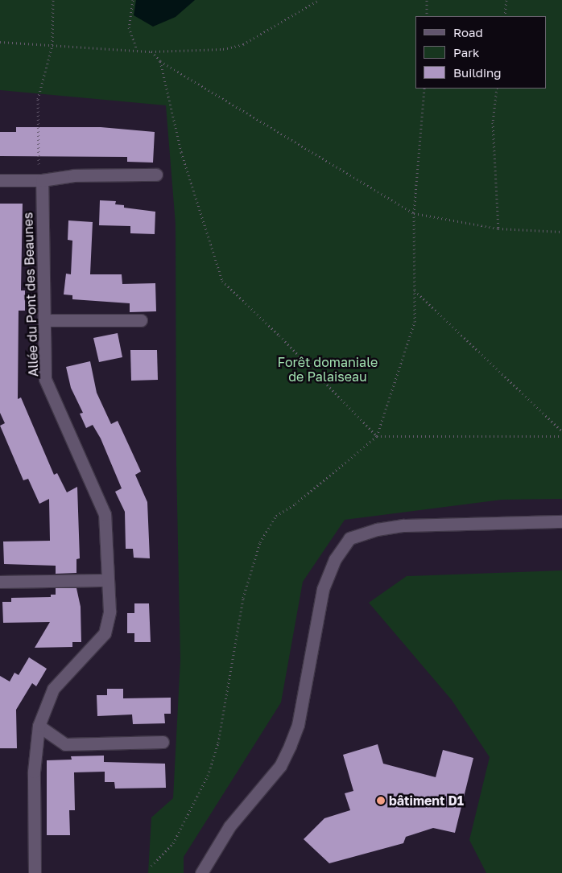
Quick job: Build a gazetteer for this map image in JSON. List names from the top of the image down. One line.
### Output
{"streets":{"street":["Allée du Pont des Beaunes"]},"parks":["Forêt domaniale de Palaiseau"],"places":["bâtiment D1"],"legend":["Road","Park","Building"]}
